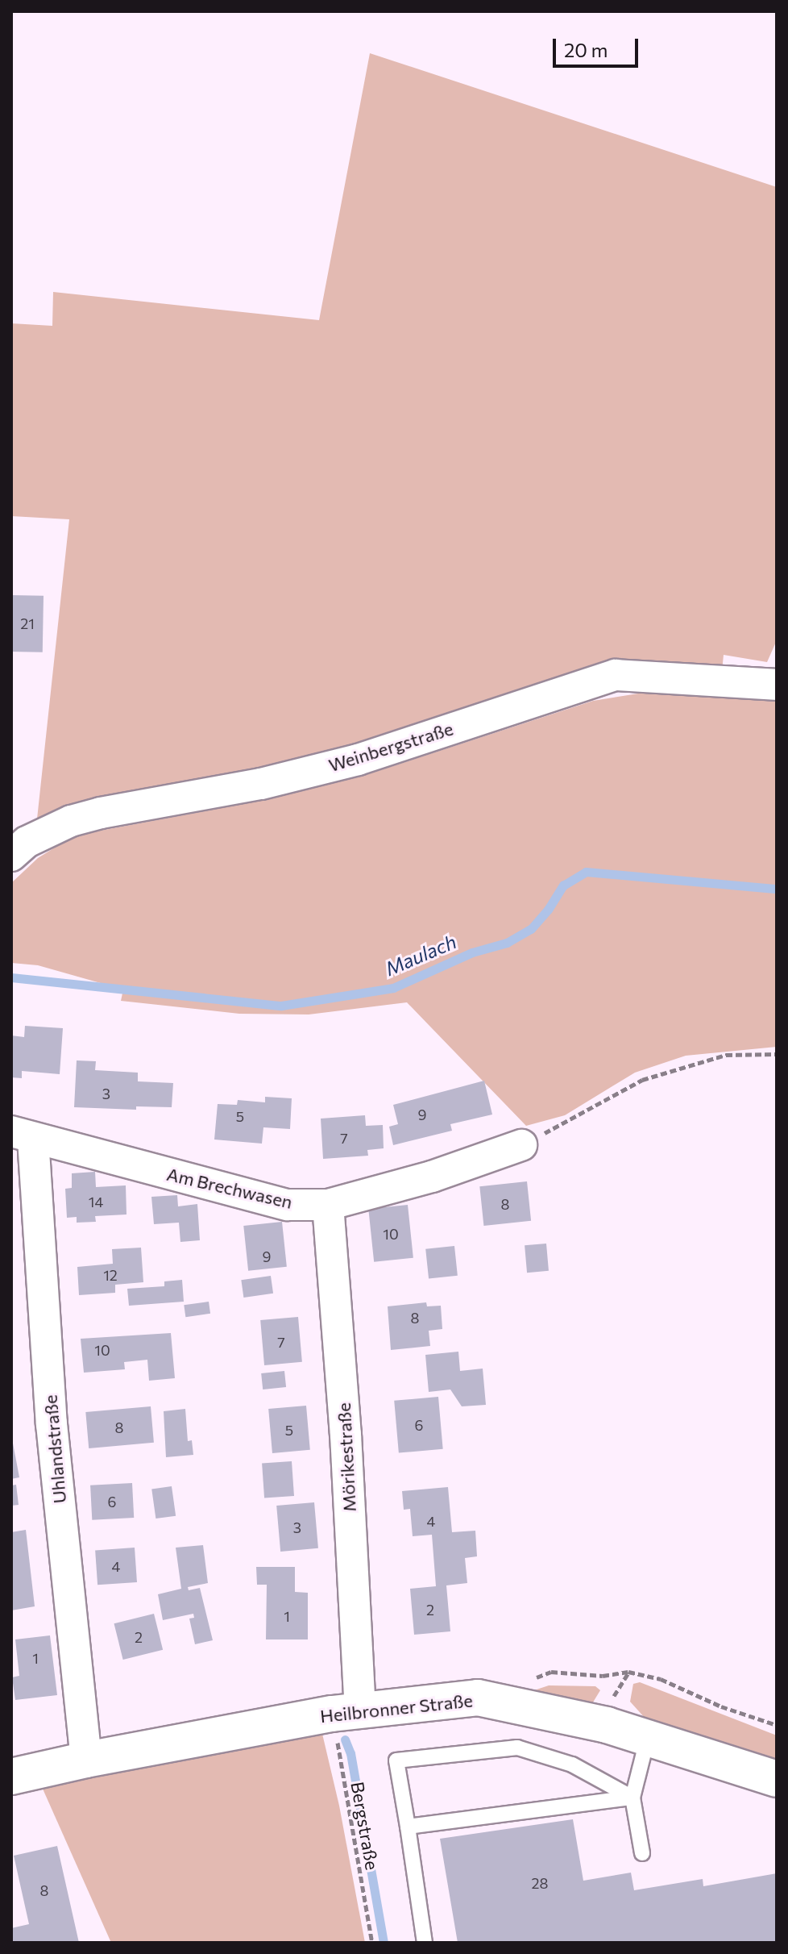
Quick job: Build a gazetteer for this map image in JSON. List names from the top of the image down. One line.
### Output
{"streets":{"main road":["Heilbronner Straße"],"street":["Weinbergstraße","Am Brechwasen","Uhlandstraße","Mörikestraße"],"path":["Bergstraße"]},"crossings":[["Am Brechwasen","Uhlandstraße"],["Am Brechwasen","Mörikestraße"],["Uhlandstraße","Heilbronner Straße"],["Mörikestraße","Heilbronner Straße"],["Mörikestraße","Bergstraße"],["Heilbronner Straße","Bergstraße"]],"water":["Maulach"],"house_numbers":["21","3","9","5","7","14","8","10","9","12","8","7","10","6","8","5","6","4","3","4","2","1","2","1","28","8"],"scale_bar":"20 m"}
